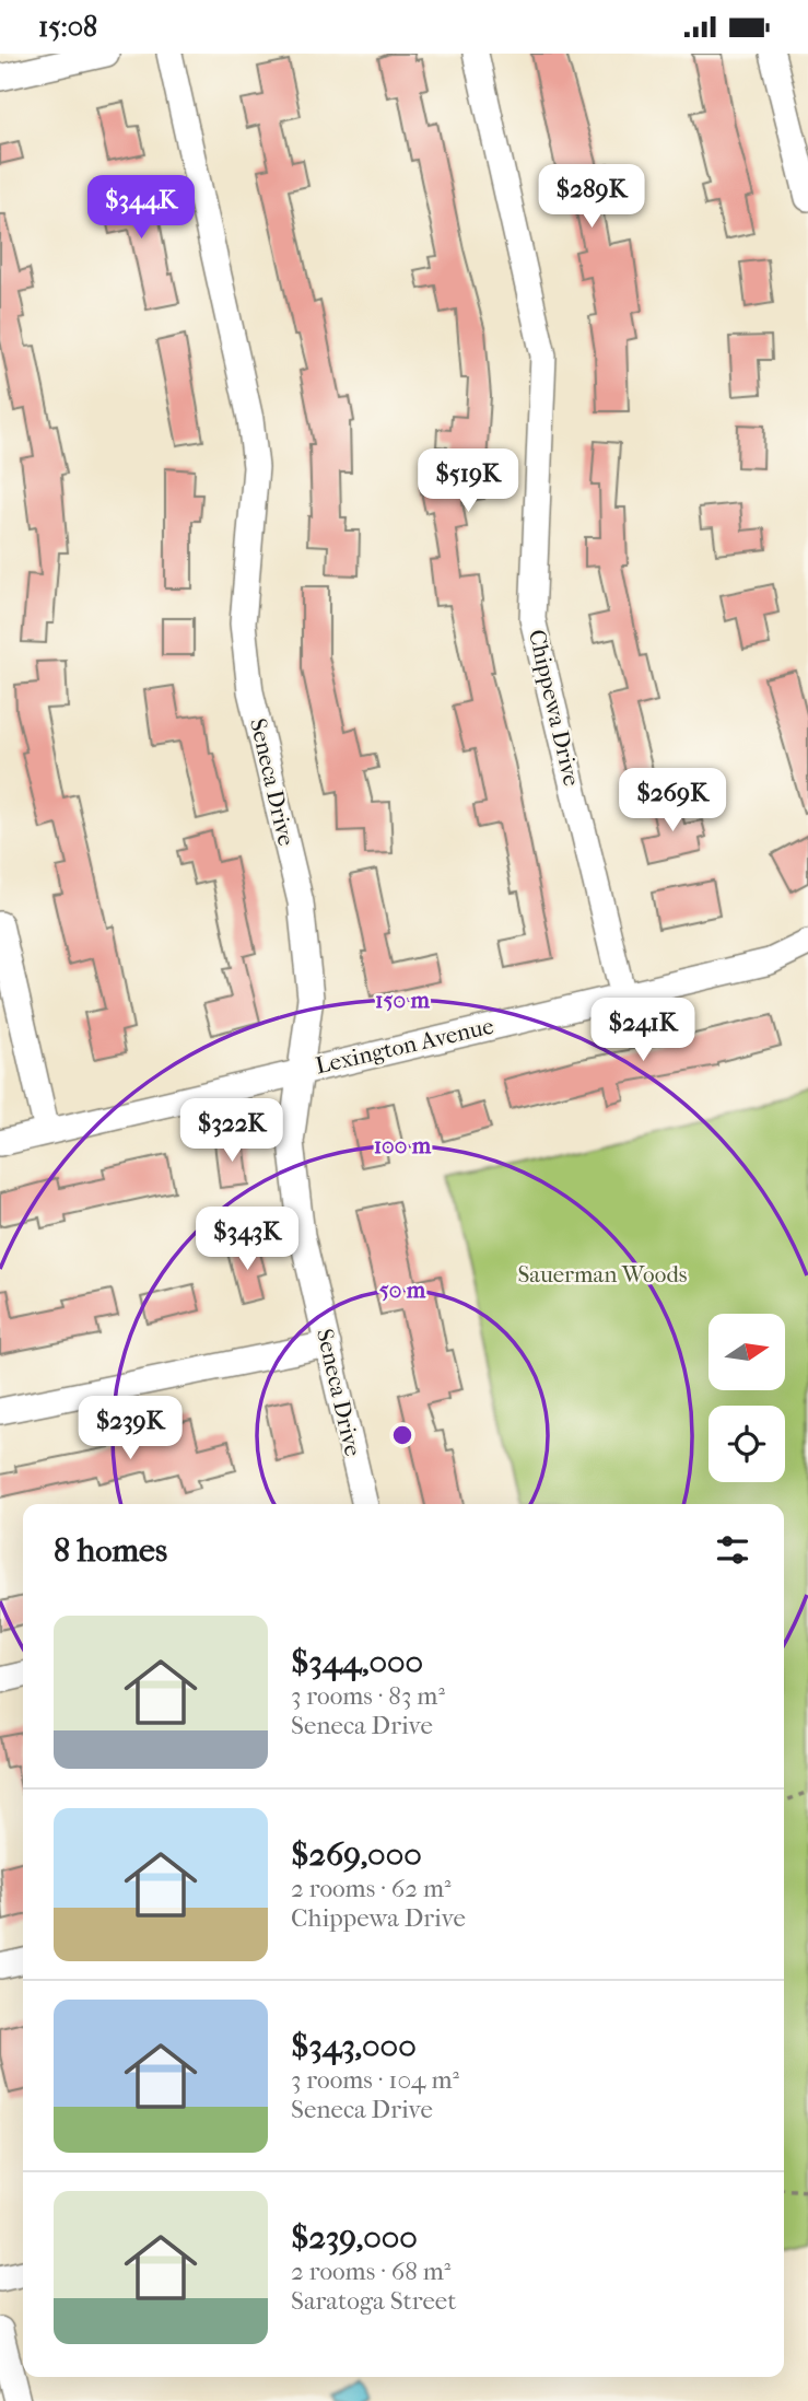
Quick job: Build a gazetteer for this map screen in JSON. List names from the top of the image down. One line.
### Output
{"streets":{"street":["Chippewa Drive","Seneca Drive","Lexington Avenue"]},"crossings":[["Chippewa Drive","Lexington Avenue"],["Seneca Drive","Lexington Avenue"]],"parks":["Sauerman Woods"],"north":"right","page":{"status":"15:08","price":["$289K","$344K","$519K","$269K","$241K","$322K","$343K","$239K"],"heading":"8 homes","list":[{"name":"$344,000","note":"3 rooms · 83 m² · Seneca Drive"},{"name":"$269,000","note":"2 rooms · 62 m² · Chippewa Drive"},{"name":"$343,000","note":"3 rooms · 104 m² · Seneca Drive"},{"name":"$239,000","note":"2 rooms · 68 m² · Saratoga Street"}]},"rings":["150 m","100 m","50 m"]}
